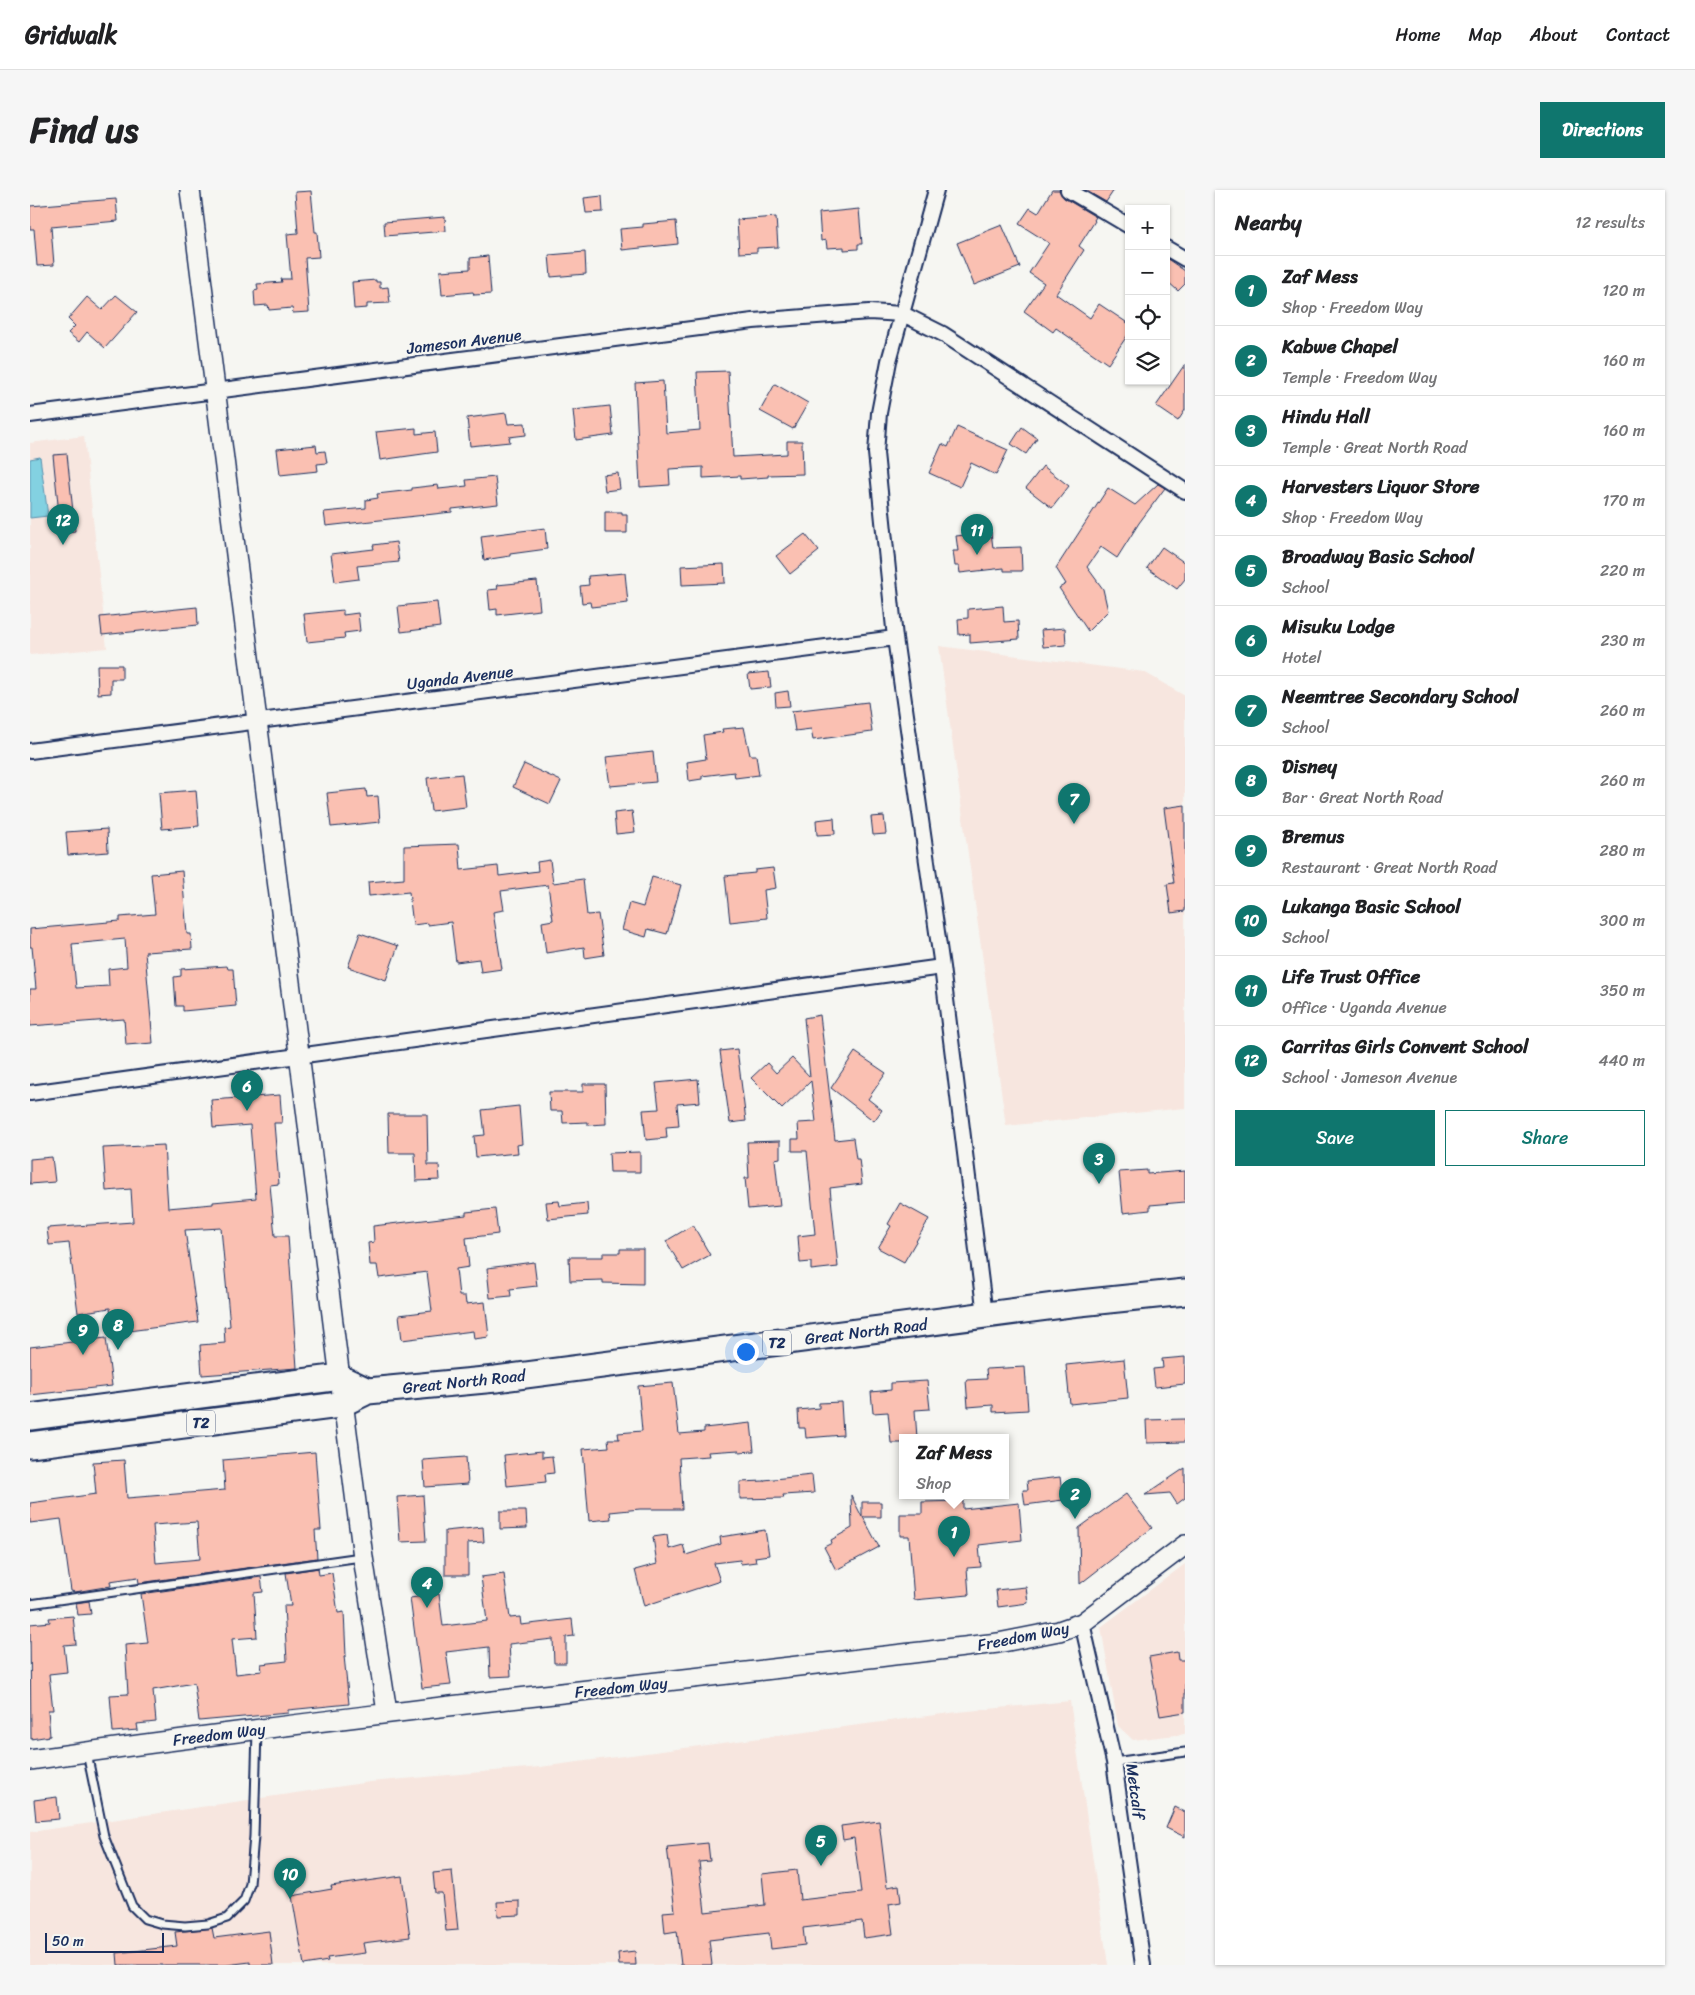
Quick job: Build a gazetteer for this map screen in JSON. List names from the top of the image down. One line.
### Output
{"streets":{"highway":["Great North Road","T2"],"main road":["Freedom Way"],"street":["Jameson Avenue","Uganda Avenue","Metcalf"]},"crossings":[["Freedom Way","Metcalf"]],"scale_bar":"50 m","page":{"header":"Gridwalk","nav":["Home","Map","About","Contact"],"title":"Find us","buttons":["Directions",["Save","Share"]],"heading":["Nearby","12 results"],"map_buttons":["+","−"],"list":[{"mark":"1","name":"Zaf Mess","note":"Shop · Freedom Way","value":"120 m"},{"mark":"2","name":"Kabwe Chapel","note":"Temple · Freedom Way","value":"160 m"},{"mark":"3","name":"Hindu Hall","note":"Temple · Great North Road","value":"160 m"},{"mark":"4","name":"Harvesters Liquor Store","note":"Shop · Freedom Way","value":"170 m"},{"mark":"5","name":"Broadway Basic School","note":"School","value":"220 m"},{"mark":"6","name":"Misuku Lodge","note":"Hotel","value":"230 m"},{"mark":"7","name":"Neemtree Secondary School","note":"School","value":"260 m"},{"mark":"8","name":"Disney","note":"Bar · Great North Road","value":"260 m"},{"mark":"9","name":"Bremus","note":"Restaurant · Great North Road","value":"280 m"},{"mark":"10","name":"Lukanga Basic School","note":"School","value":"300 m"},{"mark":"11","name":"Life Trust Office","note":"Office · Uganda Avenue","value":"350 m"},{"mark":"12","name":"Carritas Girls Convent School","note":"School · Jameson Avenue","value":"440 m"}],"pins":["12","11","7","6","3","8","9","2","1","4","5","10"],"popup":["Zaf Mess","Shop"],"scale":"50 m"}}
